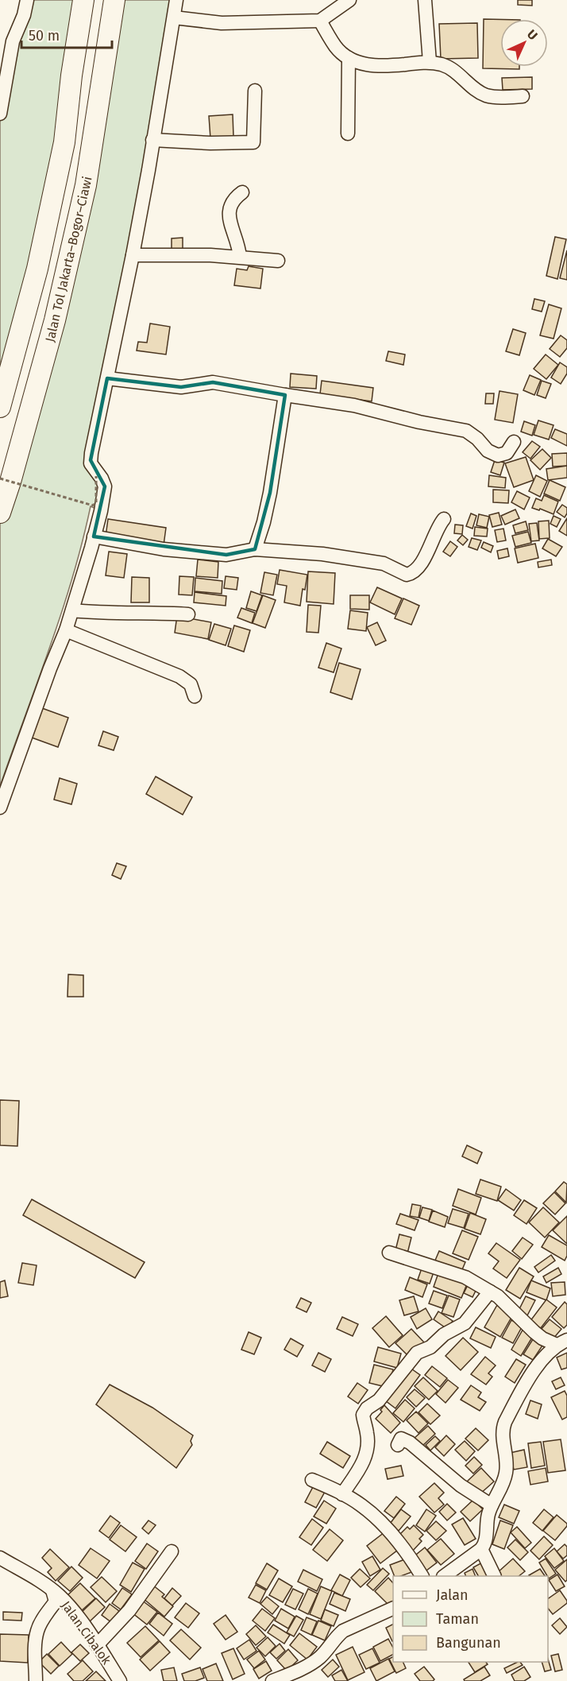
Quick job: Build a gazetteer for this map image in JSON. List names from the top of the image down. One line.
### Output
{"streets":{"highway":["Jalan Tol Jakarta–Bogor–Ciawi"],"street":["Jalan Cibalok"]},"legend":["Jalan","Taman","Bangunan"],"scale_bar":"50 m","north":"top right"}
